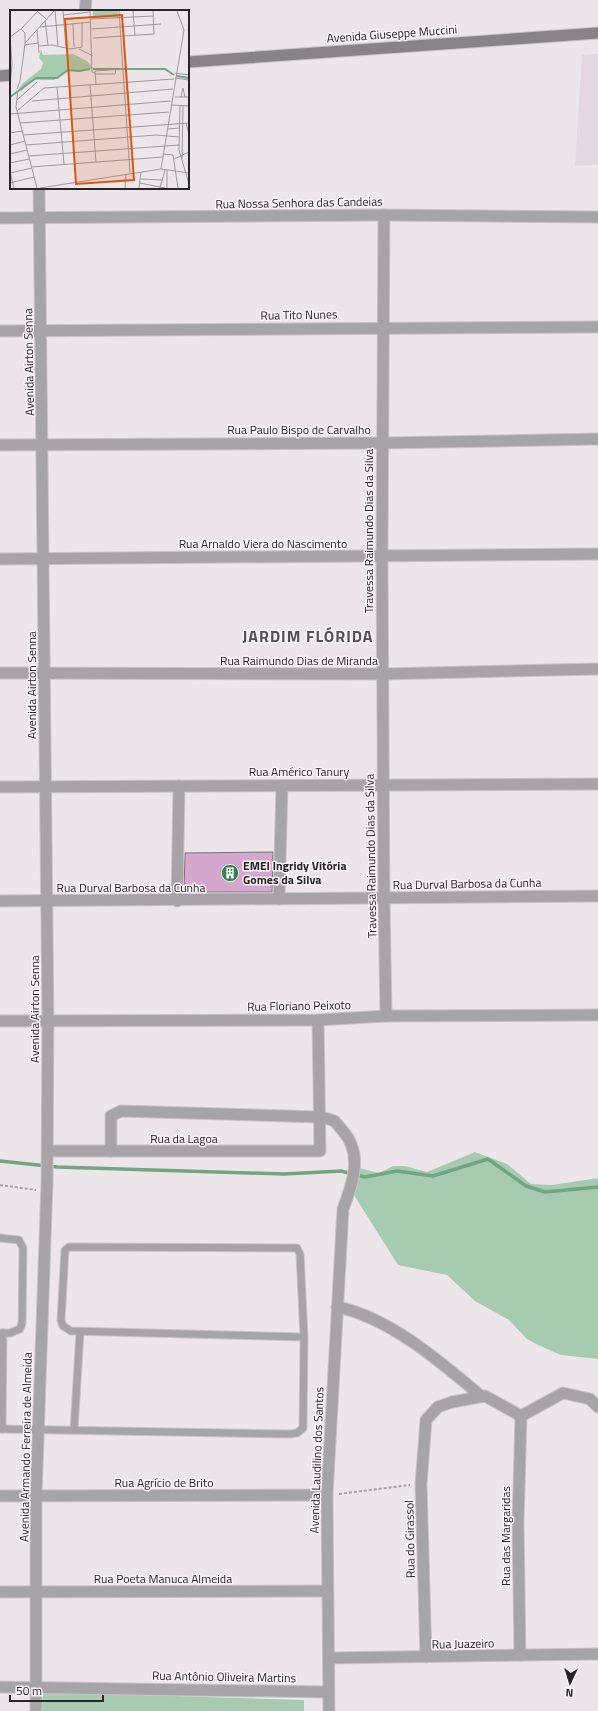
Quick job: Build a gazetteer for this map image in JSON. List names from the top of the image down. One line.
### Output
{"streets":{"main road":["Avenida Giuseppe Muccini"],"street":["Rua Nossa Senhora das Candeias","Rua Tito Nunes","Avenida Airton Senna","Rua Paulo Bispo de Carvalho","Travessa Raimundo Dias da Silva","Rua Arnaldo Viera do Nascimento","Rua Raimundo Dias de Miranda","Rua Américo Tanury","Rua Durval Barbosa da Cunha","Rua Floriano Peixoto","Rua da Lagoa","Avenida Armando Ferreira de Almeida","Avenida Laudilino dos Santos","Rua Agrício de Brito","Rua das Margaridas","Rua do Girassol","Rua Poeta Manuca Almeida","Rua Juazeiro","Rua Antônio Oliveira Martins"]},"crossings":[["Rua Nossa Senhora das Candeias","Avenida Airton Senna"],["Rua Nossa Senhora das Candeias","Travessa Raimundo Dias da Silva"],["Rua Tito Nunes","Avenida Airton Senna"],["Rua Tito Nunes","Travessa Raimundo Dias da Silva"],["Avenida Airton Senna","Rua Paulo Bispo de Carvalho"],["Avenida Airton Senna","Rua Arnaldo Viera do Nascimento"],["Avenida Airton Senna","Rua Raimundo Dias de Miranda"],["Avenida Airton Senna","Rua Américo Tanury"],["Avenida Airton Senna","Rua Durval Barbosa da Cunha"],["Avenida Airton Senna","Rua Floriano Peixoto"],["Avenida Airton Senna","Rua da Lagoa"],["Avenida Airton Senna","Avenida Armando Ferreira de Almeida"],["Rua Paulo Bispo de Carvalho","Travessa Raimundo Dias da Silva"],["Travessa Raimundo Dias da Silva","Rua Arnaldo Viera do Nascimento"],["Travessa Raimundo Dias da Silva","Rua Raimundo Dias de Miranda"],["Travessa Raimundo Dias da Silva","Rua Américo Tanury"],["Travessa Raimundo Dias da Silva","Rua Durval Barbosa da Cunha"],["Travessa Raimundo Dias da Silva","Rua Floriano Peixoto"],["Rua da Lagoa","Avenida Laudilino dos Santos"],["Avenida Armando Ferreira de Almeida","Rua Agrício de Brito"],["Avenida Armando Ferreira de Almeida","Rua Poeta Manuca Almeida"],["Avenida Armando Ferreira de Almeida","Rua Antônio Oliveira Martins"],["Avenida Laudilino dos Santos","Rua Agrício de Brito"],["Avenida Laudilino dos Santos","Rua Poeta Manuca Almeida"],["Avenida Laudilino dos Santos","Rua Juazeiro"],["Avenida Laudilino dos Santos","Rua Antônio Oliveira Martins"],["Rua das Margaridas","Rua Juazeiro"],["Rua do Girassol","Rua Juazeiro"]],"districts":["JARDIM FLÓRIDA"],"places":{"building":["EMEI lngridy Vitória Gomes da Silva"]},"scale_bar":"50 m","north":"bottom"}
